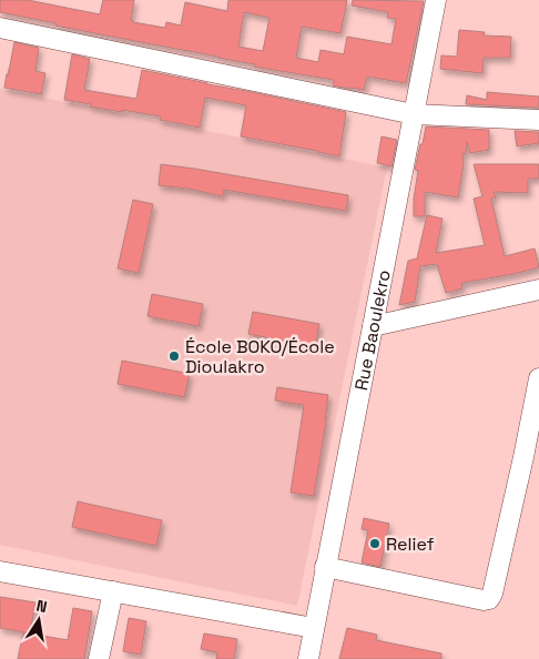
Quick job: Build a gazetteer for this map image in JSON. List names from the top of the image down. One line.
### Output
{"streets":{"street":["Rue Baoulekro"]},"places":["École BOKO/École Dioulakro","Relief"],"north":"top"}
